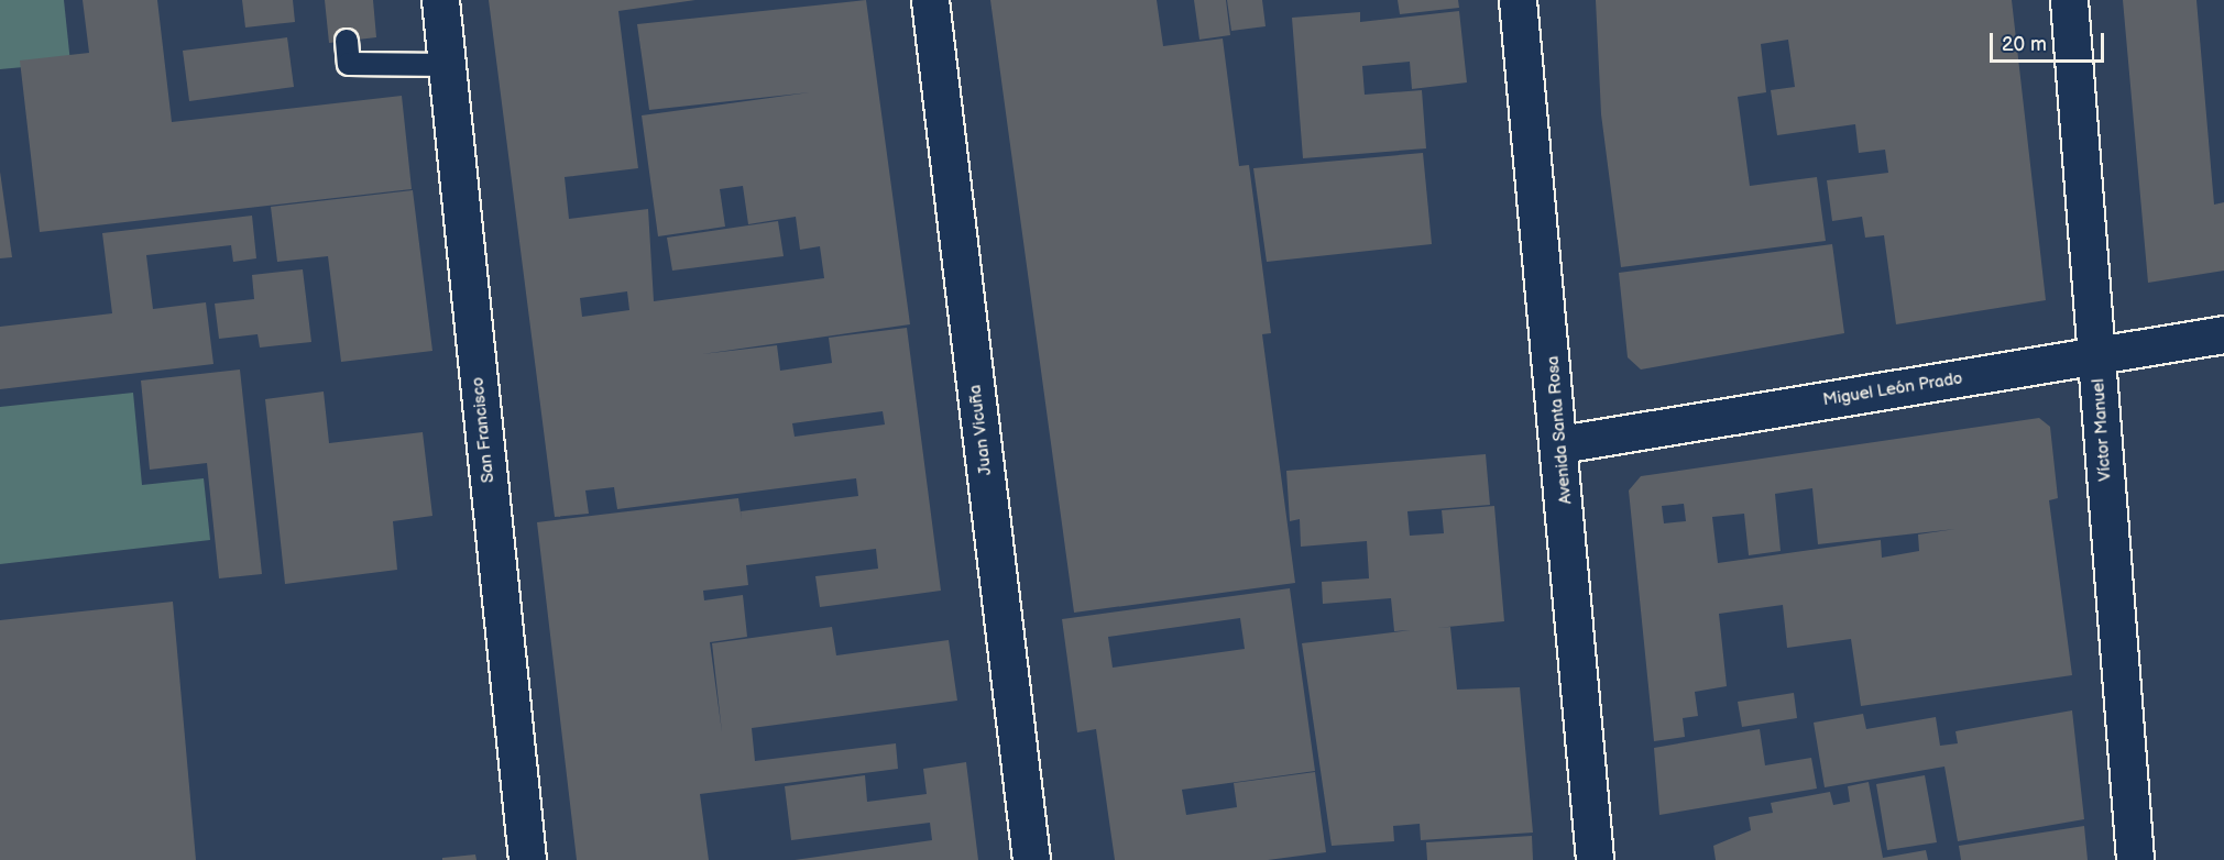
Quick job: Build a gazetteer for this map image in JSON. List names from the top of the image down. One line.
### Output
{"streets":{"street":["Miguel León Prado","San Francisco","Juan Vicuña","Avenida Santa Rosa","Víctor Manuel"]},"crossings":[["Miguel León Prado","Avenida Santa Rosa"],["Miguel León Prado","Víctor Manuel"]],"scale_bar":"20 m"}
